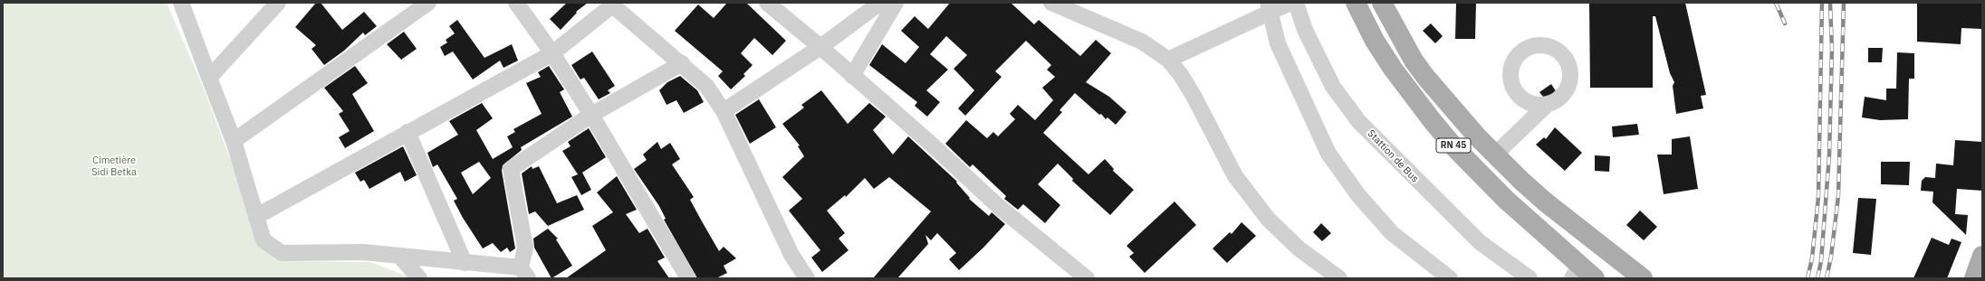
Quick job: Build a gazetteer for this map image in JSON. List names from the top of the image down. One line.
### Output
{"streets":{"main road":["RN 45"],"street":["Stattion de Bus"]},"parks":["Cimetière Sidi Betka"]}
